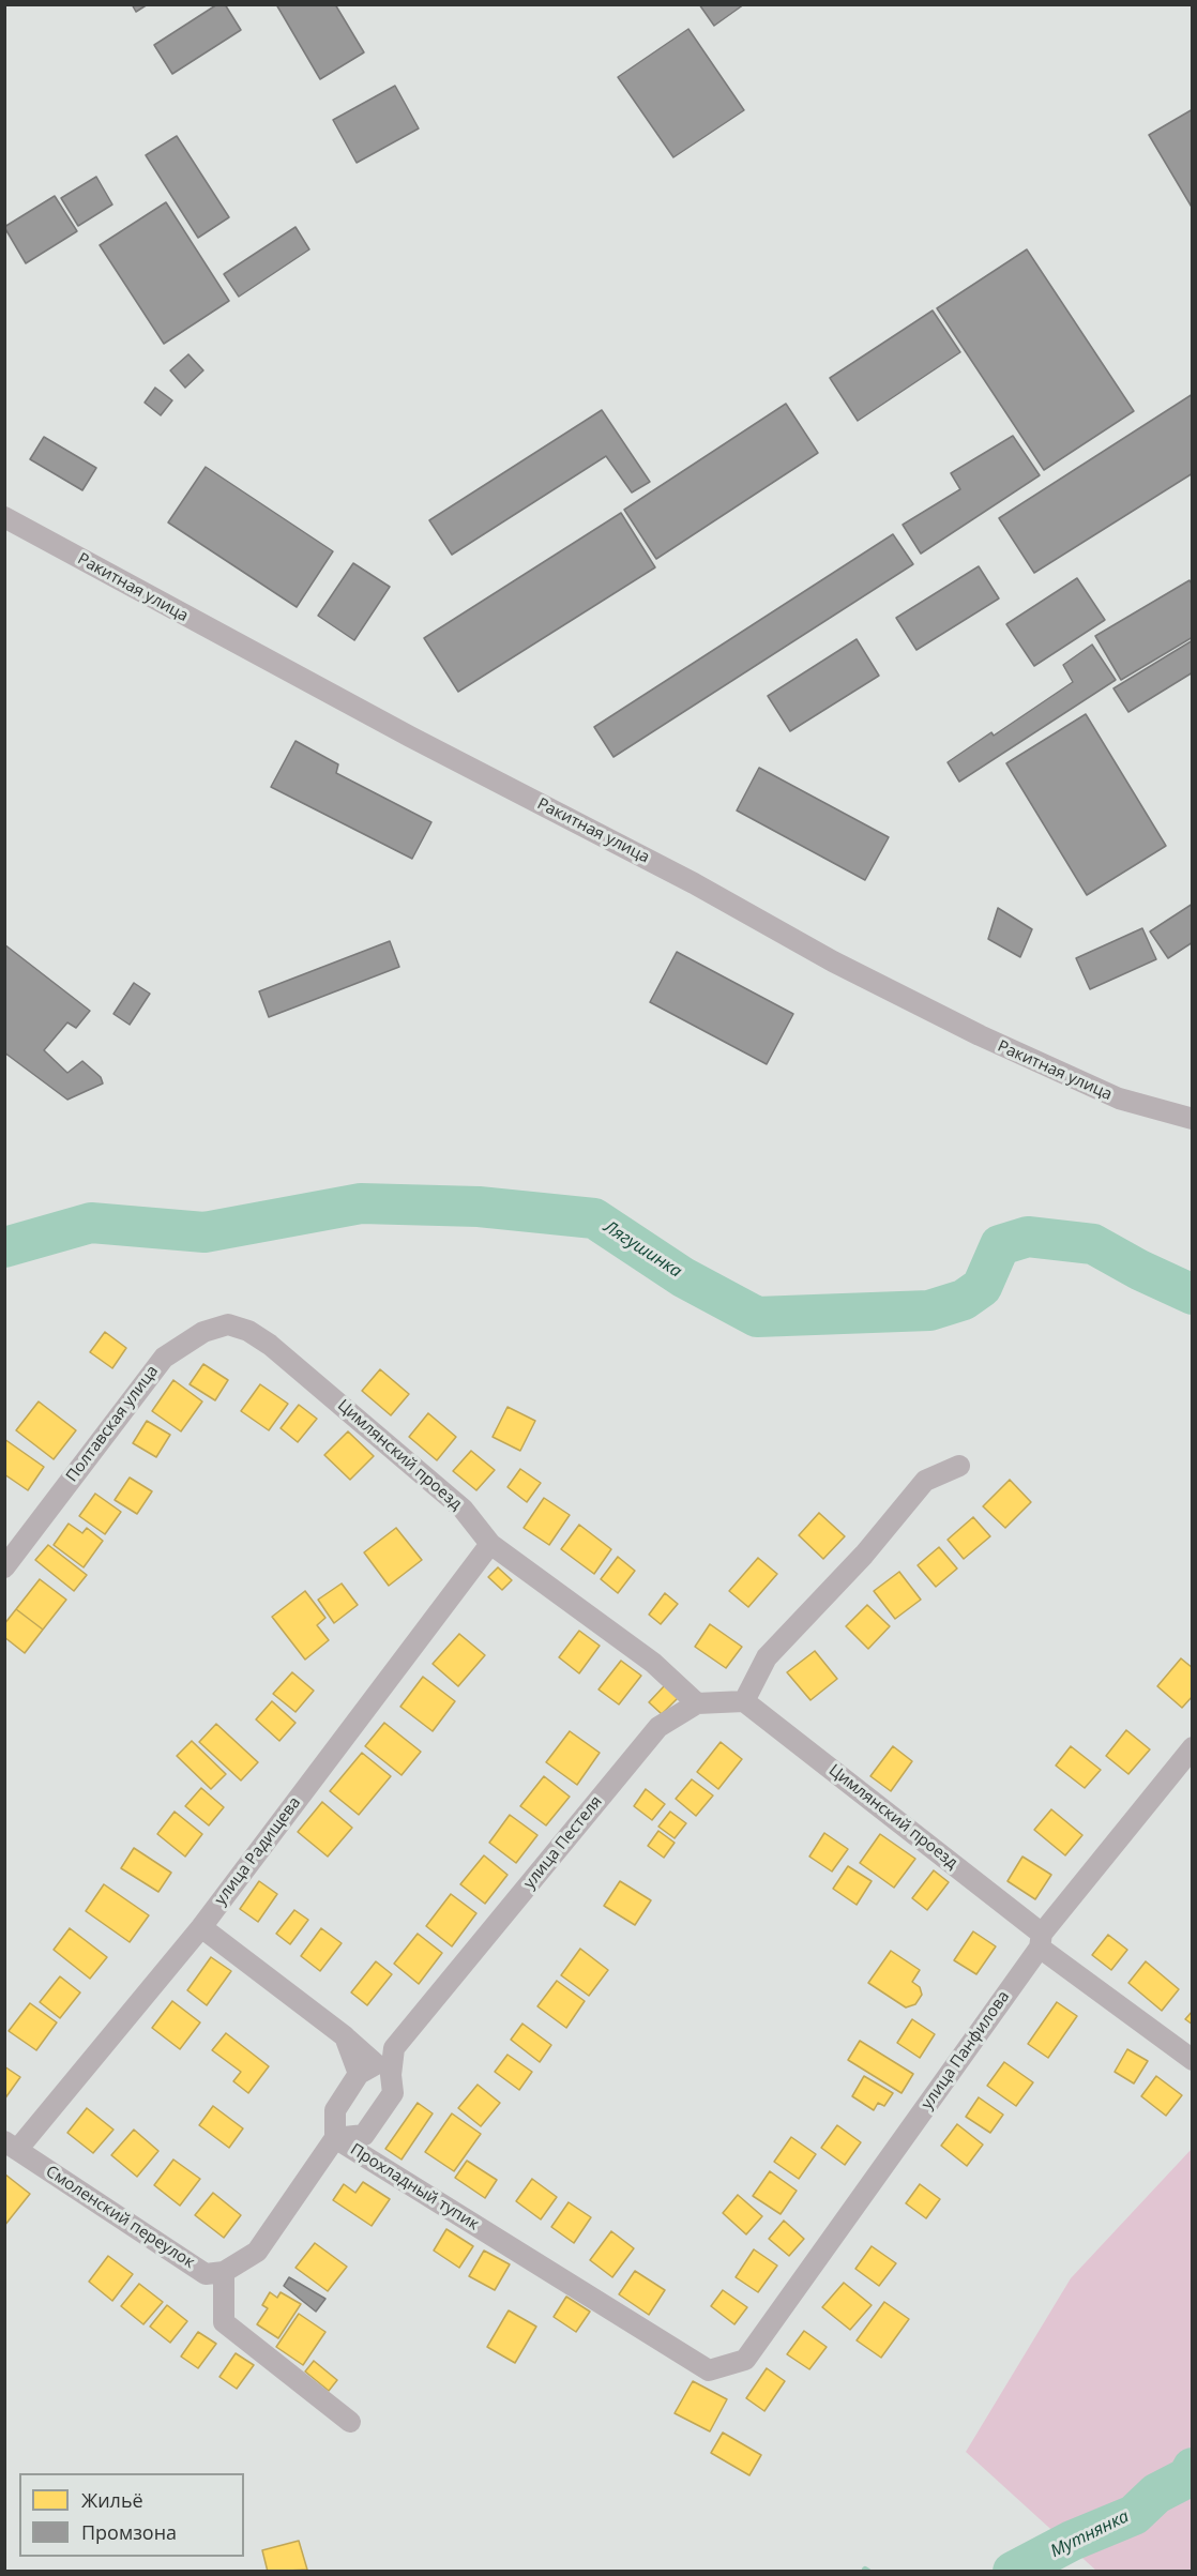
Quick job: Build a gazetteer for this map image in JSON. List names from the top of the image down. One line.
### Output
{"streets":{"street":["Ракитная улица","Полтавская улица","Цимлянский проезд","улица Пестеля","улица Радищева","улица Панфилова","Прохладный тупик","Смоленский переулок"]},"crossings":[["Полтавская улица","Цимлянский проезд"],["Цимлянский проезд","улица Пестеля"],["Цимлянский проезд","улица Радищева"],["Цимлянский проезд","улица Панфилова"],["улица Пестеля","Прохладный тупик"],["улица Радищева","Смоленский переулок"],["улица Панфилова","Прохладный тупик"]],"water":["Лягушинка","Мутнянка"],"legend":["Жильё","Промзона"]}
